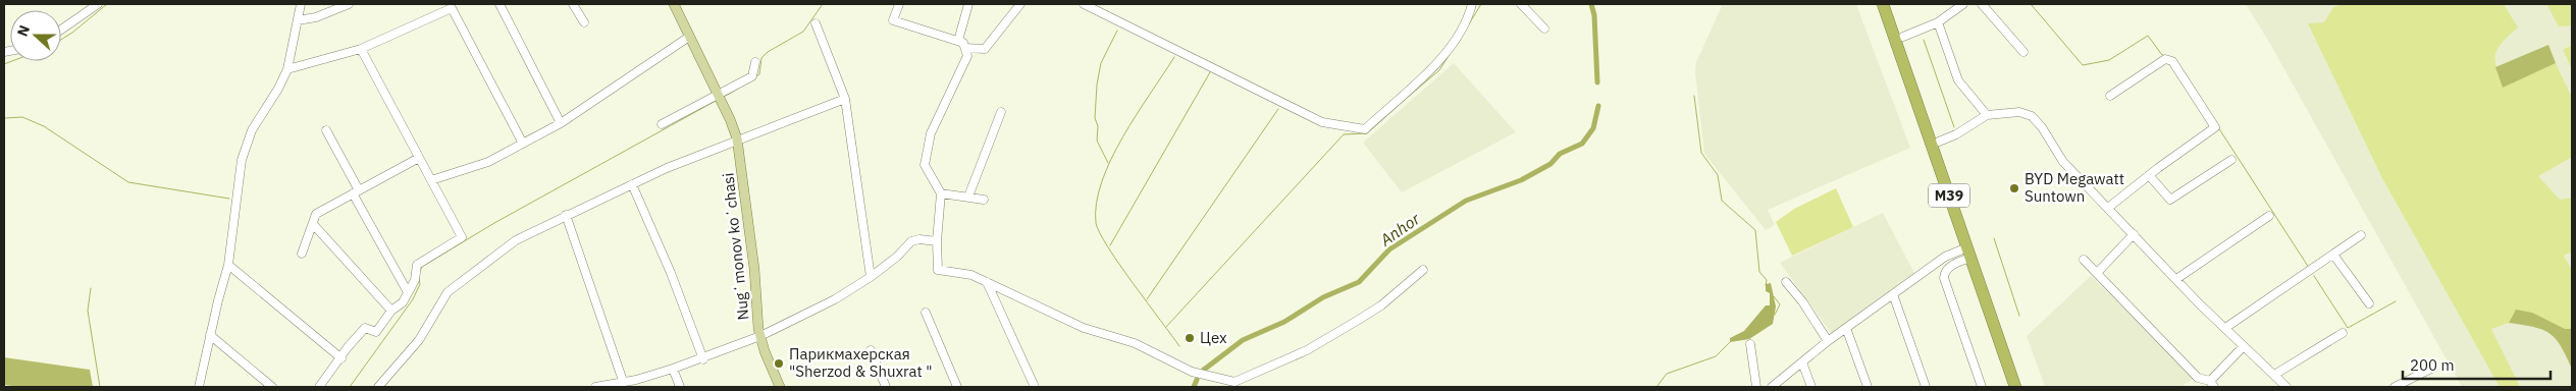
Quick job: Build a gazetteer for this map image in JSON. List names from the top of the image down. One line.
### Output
{"streets":{"highway":["M39"],"main road":["Nugʻmonov koʻchasi"]},"water":["Anhor"],"places":["BYD Megawatt Suntown","Цех","Парикмахерская \"Sherzod & Shuxrat \""],"scale_bar":"200 m","north":"left"}
